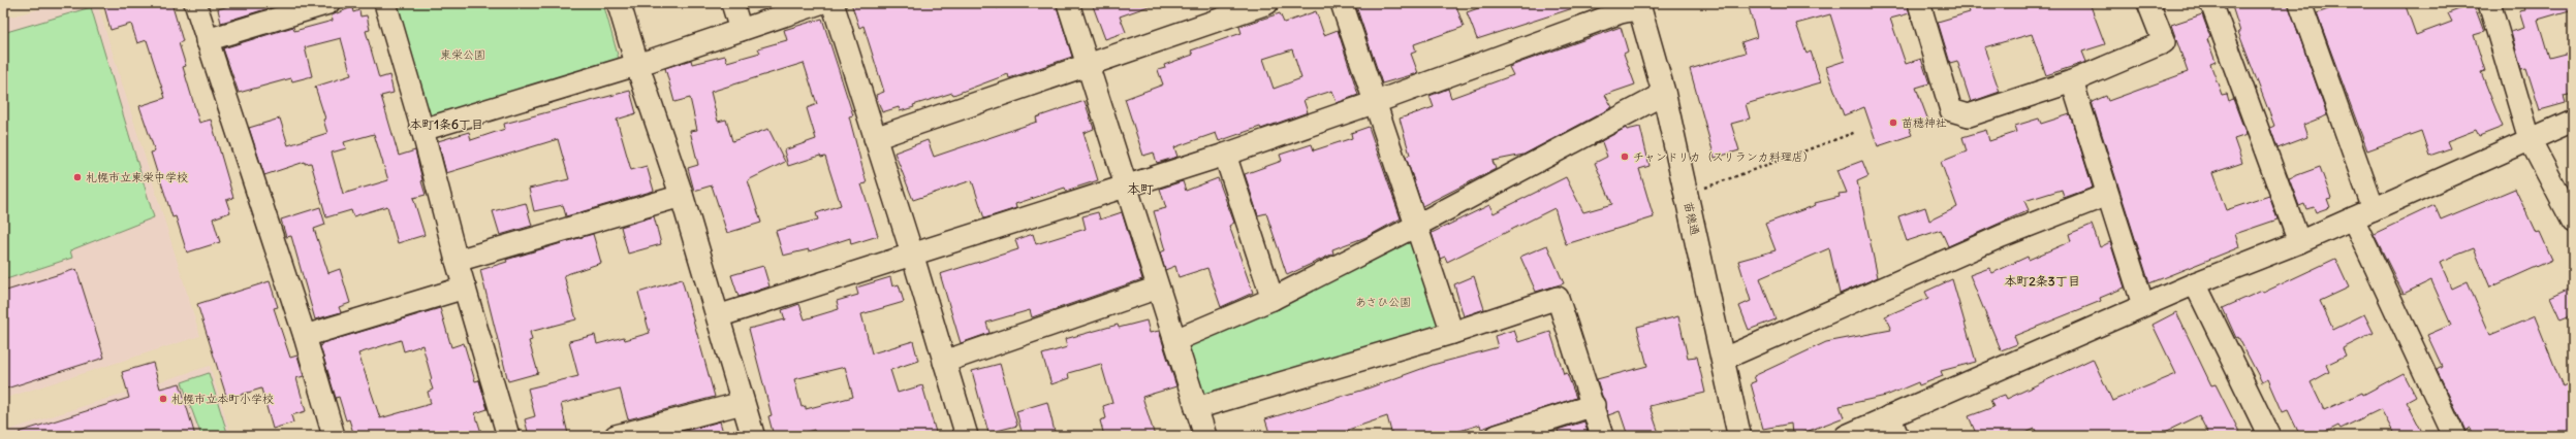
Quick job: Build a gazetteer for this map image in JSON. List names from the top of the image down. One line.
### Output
{"streets":{"street":["苗穂通"]},"districts":["本町1条6丁目","本町","本町2条3丁目"],"parks":["東栄公園","あさひ公園"],"places":["苗穂神社","チャンドリカ（スリランカ料理店）","札幌市立東栄中学校","札幌市立本町小学校"]}
